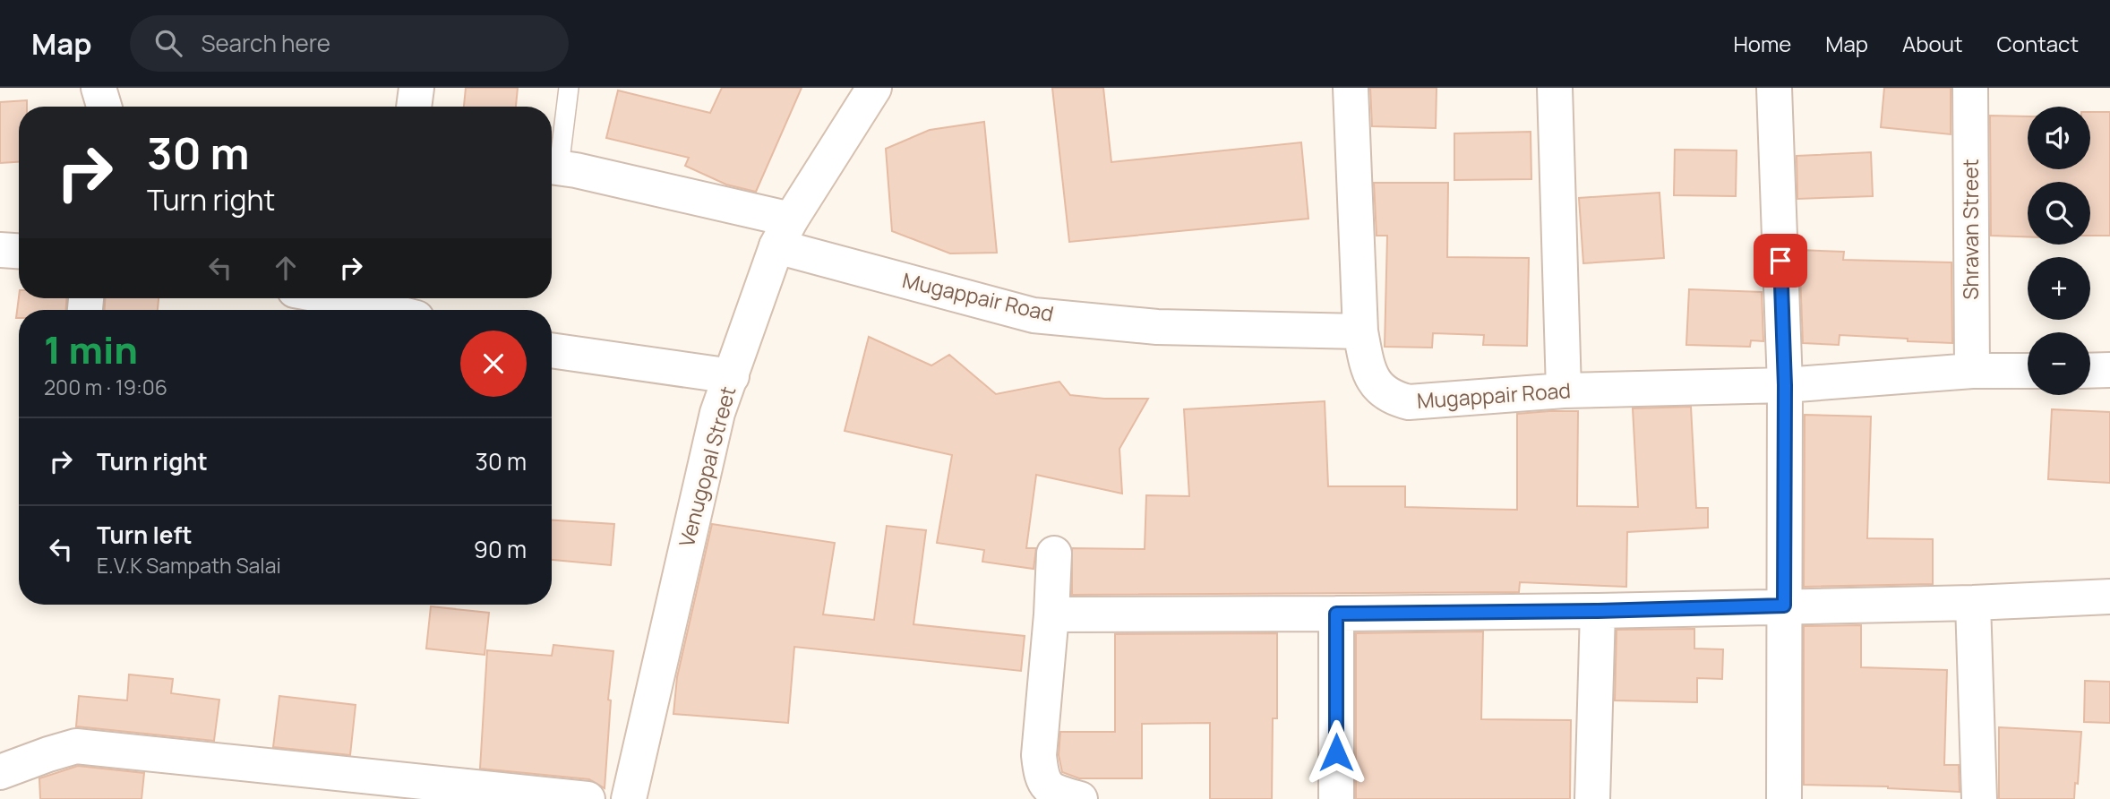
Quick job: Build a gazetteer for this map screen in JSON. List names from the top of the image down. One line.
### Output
{"streets":{"street":["Shravan Street","Mugappair Road","Venugopal Street"]},"crossings":[["Shravan Street","Mugappair Road"],["Mugappair Road","Venugopal Street"]],"page":{"header":"Map","search":"Search here","nav":["Home","Map","About","Contact"],"map_buttons":["+","−"],"turn":["30 m","Turn right"],"heading":["1 min","200 m · 19:06"],"list":[{"name":"Turn right","value":"30 m"},{"name":"Turn left","note":"E.V.K Sampath Salai","value":"90 m"}]}}
